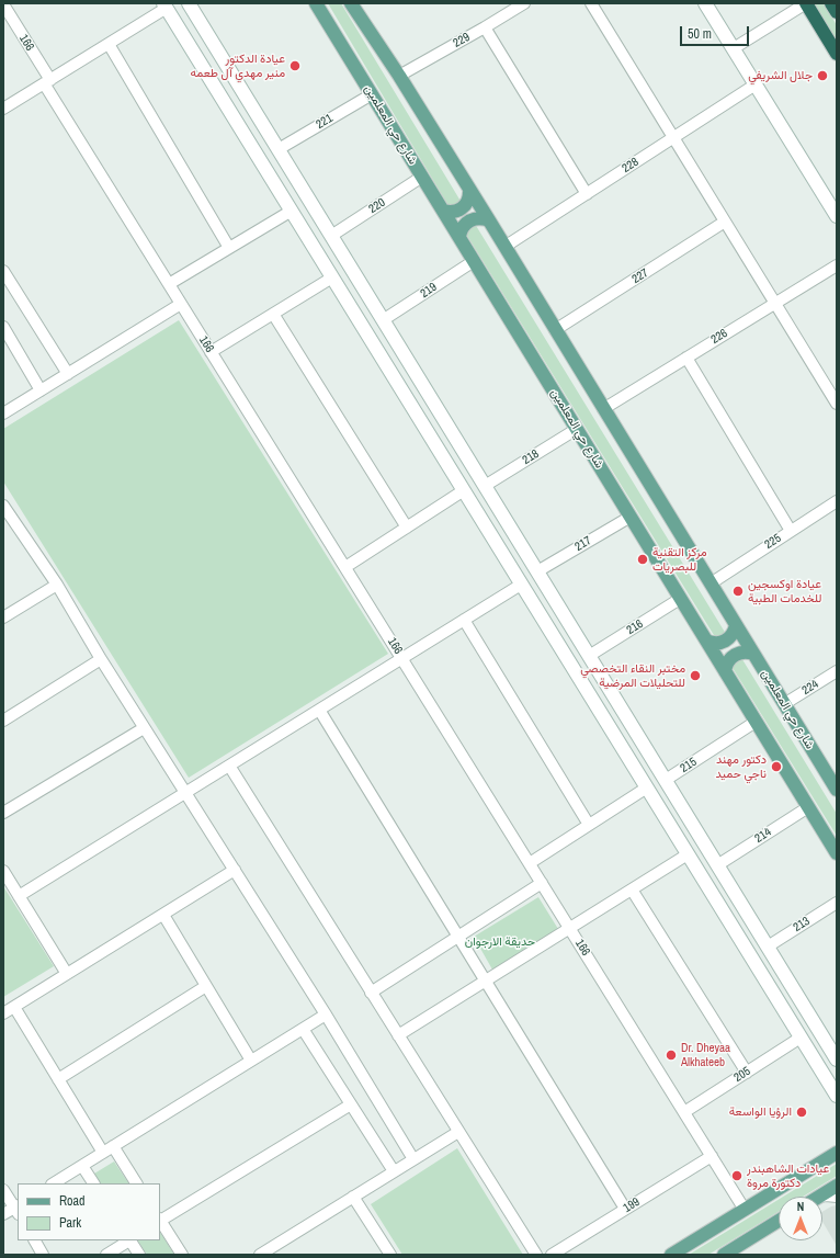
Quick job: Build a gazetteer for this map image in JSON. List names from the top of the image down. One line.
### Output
{"streets":{"main road":["شارع حي المعلمين"],"street":["229","166","221","228","220","227","219","226","218","225","217","216","224","215","214","213","205","199"]},"crossings":[["229","شارع حي المعلمين"],["166","205"],["166","199"],["221","شارع حي المعلمين"],["شارع حي المعلمين","228"],["شارع حي المعلمين","220"],["شارع حي المعلمين","227"],["شارع حي المعلمين","219"],["شارع حي المعلمين","226"],["شارع حي المعلمين","218"],["شارع حي المعلمين","225"],["شارع حي المعلمين","217"],["شارع حي المعلمين","216"],["شارع حي المعلمين","224"],["شارع حي المعلمين","215"],["شارع حي المعلمين","214"]],"parks":["حديقة الارجوان"],"places":["عيادة الدكتور منير مهدي آل طعمه","جلال الشريفي","مركز التقنية للبصريات","عيادة اوكسجين للخدمات الطبية","مختبر النقاء التخصصي للتحليلات المرضية","دكتور مهند ناجي حميد","Dr. Dheyaa Alkhateeb","الرؤيا الواسعة","عيادات الشاهبندر دكتورة مروة"],"legend":["Road","Park"],"scale_bar":"50 m","north":"top"}
